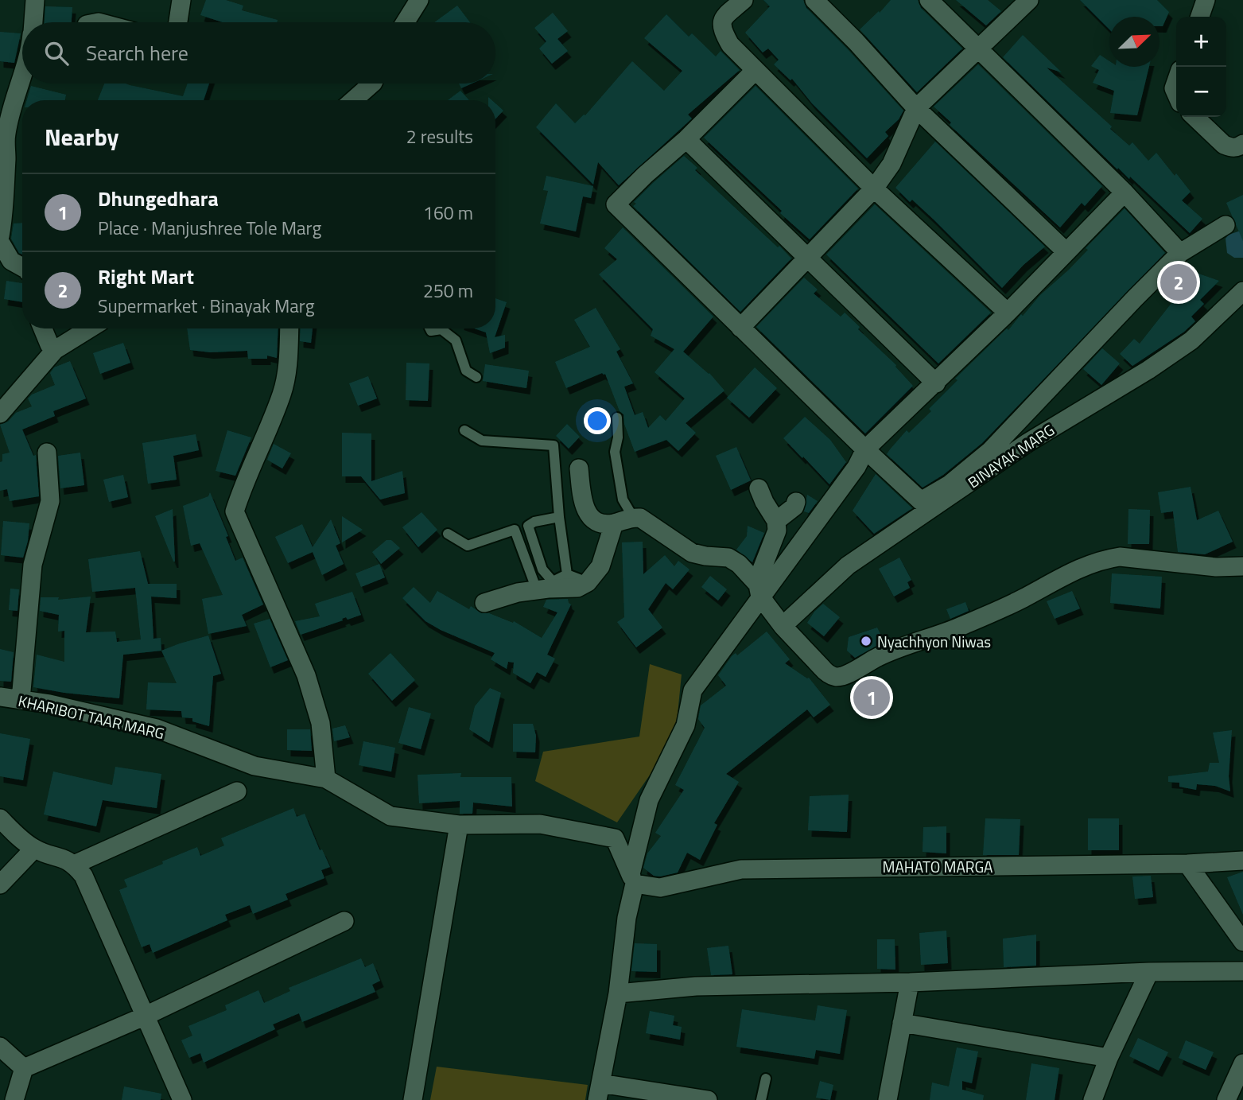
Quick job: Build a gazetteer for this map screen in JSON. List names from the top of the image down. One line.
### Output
{"streets":{"street":["BINAYAK MARG","KHARIBOT TAAR MARG","MAHATO MARGA"]},"crossings":[["KHARIBOT TAAR MARG","MAHATO MARGA"]],"places":["Nyachhyon Niwas"],"north":"top right","page":{"map_buttons":["+","−"],"search":"Search here","heading":["Nearby","2 results"],"list":[{"mark":"1","name":"Dhungedhara","note":"Place · Manjushree Tole Marg","value":"160 m"},{"mark":"2","name":"Right Mart","note":"Supermarket · Binayak Marg","value":"250 m"}],"pins":["2","1"]}}
